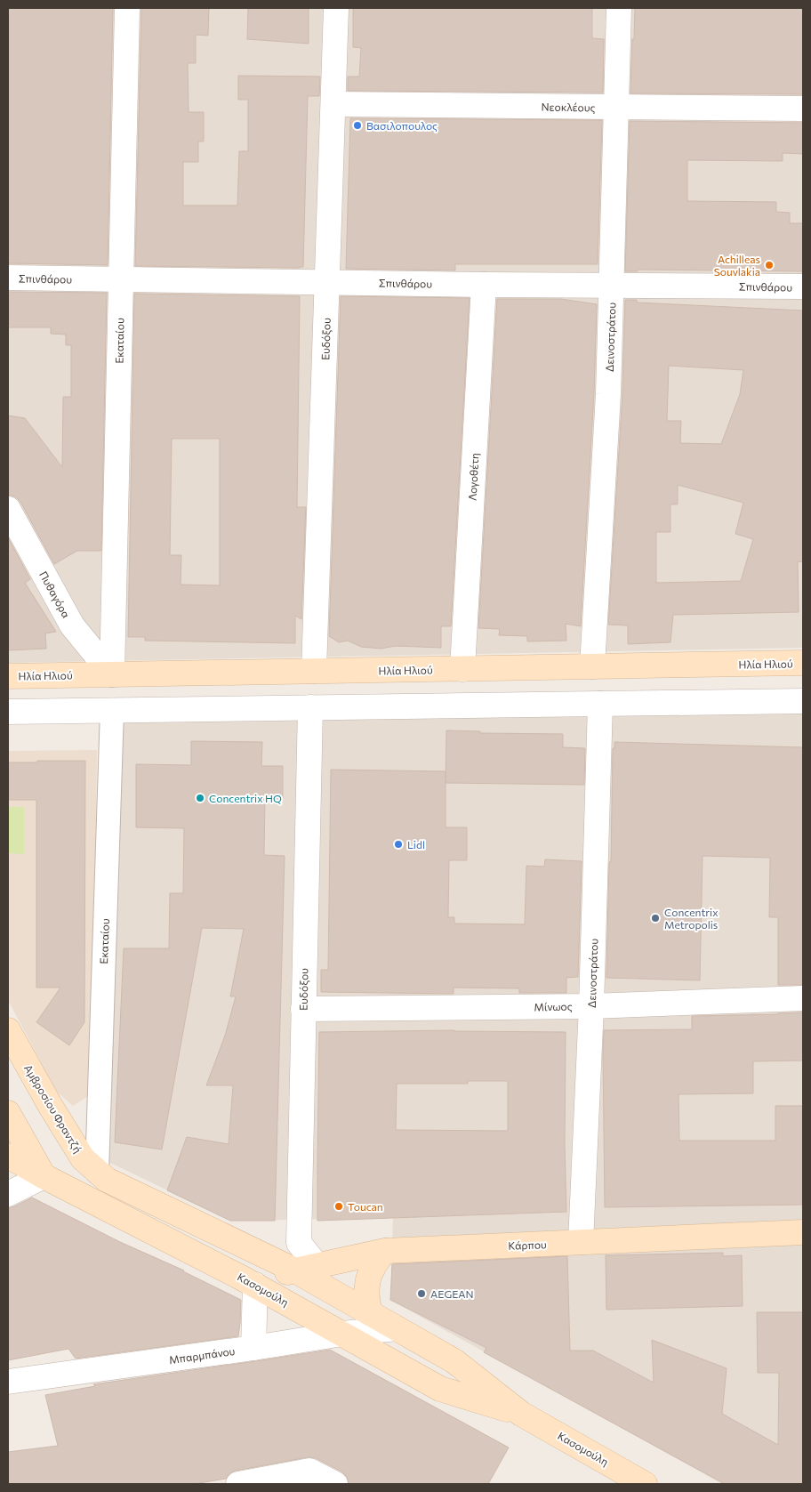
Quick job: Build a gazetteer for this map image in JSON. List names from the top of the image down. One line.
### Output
{"streets":{"main road":["Ηλία Ηλιού","Αμβροσίου Φραντζή","Κάρπου","Κασομούλη"],"street":["Νεοκλέους","Σπινθάρου","Δεινοστράτου","Ευδόξου","Εκαταίου","Λογοθέτη","Πυθαγόρα","Μίνωος","Μπαρμπάνου"]},"crossings":[["Νεοκλέους","Δεινοστράτου"],["Νεοκλέους","Ευδόξου"],["Σπινθάρου","Δεινοστράτου"],["Σπινθάρου","Ευδόξου"],["Σπινθάρου","Εκαταίου"],["Σπινθάρου","Λογοθέτη"],["Δεινοστράτου","Ηλία Ηλιού"],["Δεινοστράτου","Μίνωος"],["Δεινοστράτου","Κάρπου"],["Ευδόξου","Ηλία Ηλιού"],["Ευδόξου","Μίνωος"],["Ευδόξου","Κάρπου"],["Ευδόξου","Κασομούλη"],["Εκαταίου","Πυθαγόρα"],["Εκαταίου","Ηλία Ηλιού"],["Εκαταίου","Αμβροσίου Φραντζή"],["Εκαταίου","Κασομούλη"],["Λογοθέτη","Ηλία Ηλιού"],["Πυθαγόρα","Ηλία Ηλιού"],["Αμβροσίου Φραντζή","Κασομούλη"],["Κάρπου","Κασομούλη"],["Κασομούλη","Μπαρμπάνου"]],"places":["Βασιλοπουλος","Achilleas Souvlakia","Concentrix HQ","Lidl","Concentrix Metropolis","Toucan","AEGEAN"]}
